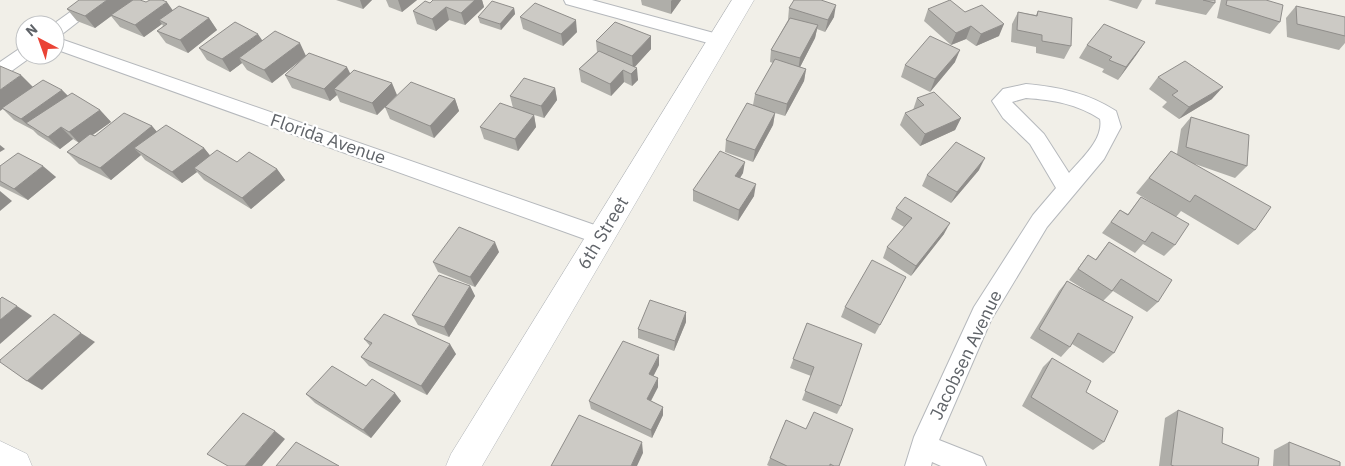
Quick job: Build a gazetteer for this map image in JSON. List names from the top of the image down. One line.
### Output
{"streets":{"street":["Florida Avenue","6th Street","Jacobsen Avenue"]},"crossings":[["Florida Avenue","6th Street"]],"north":"top left"}
